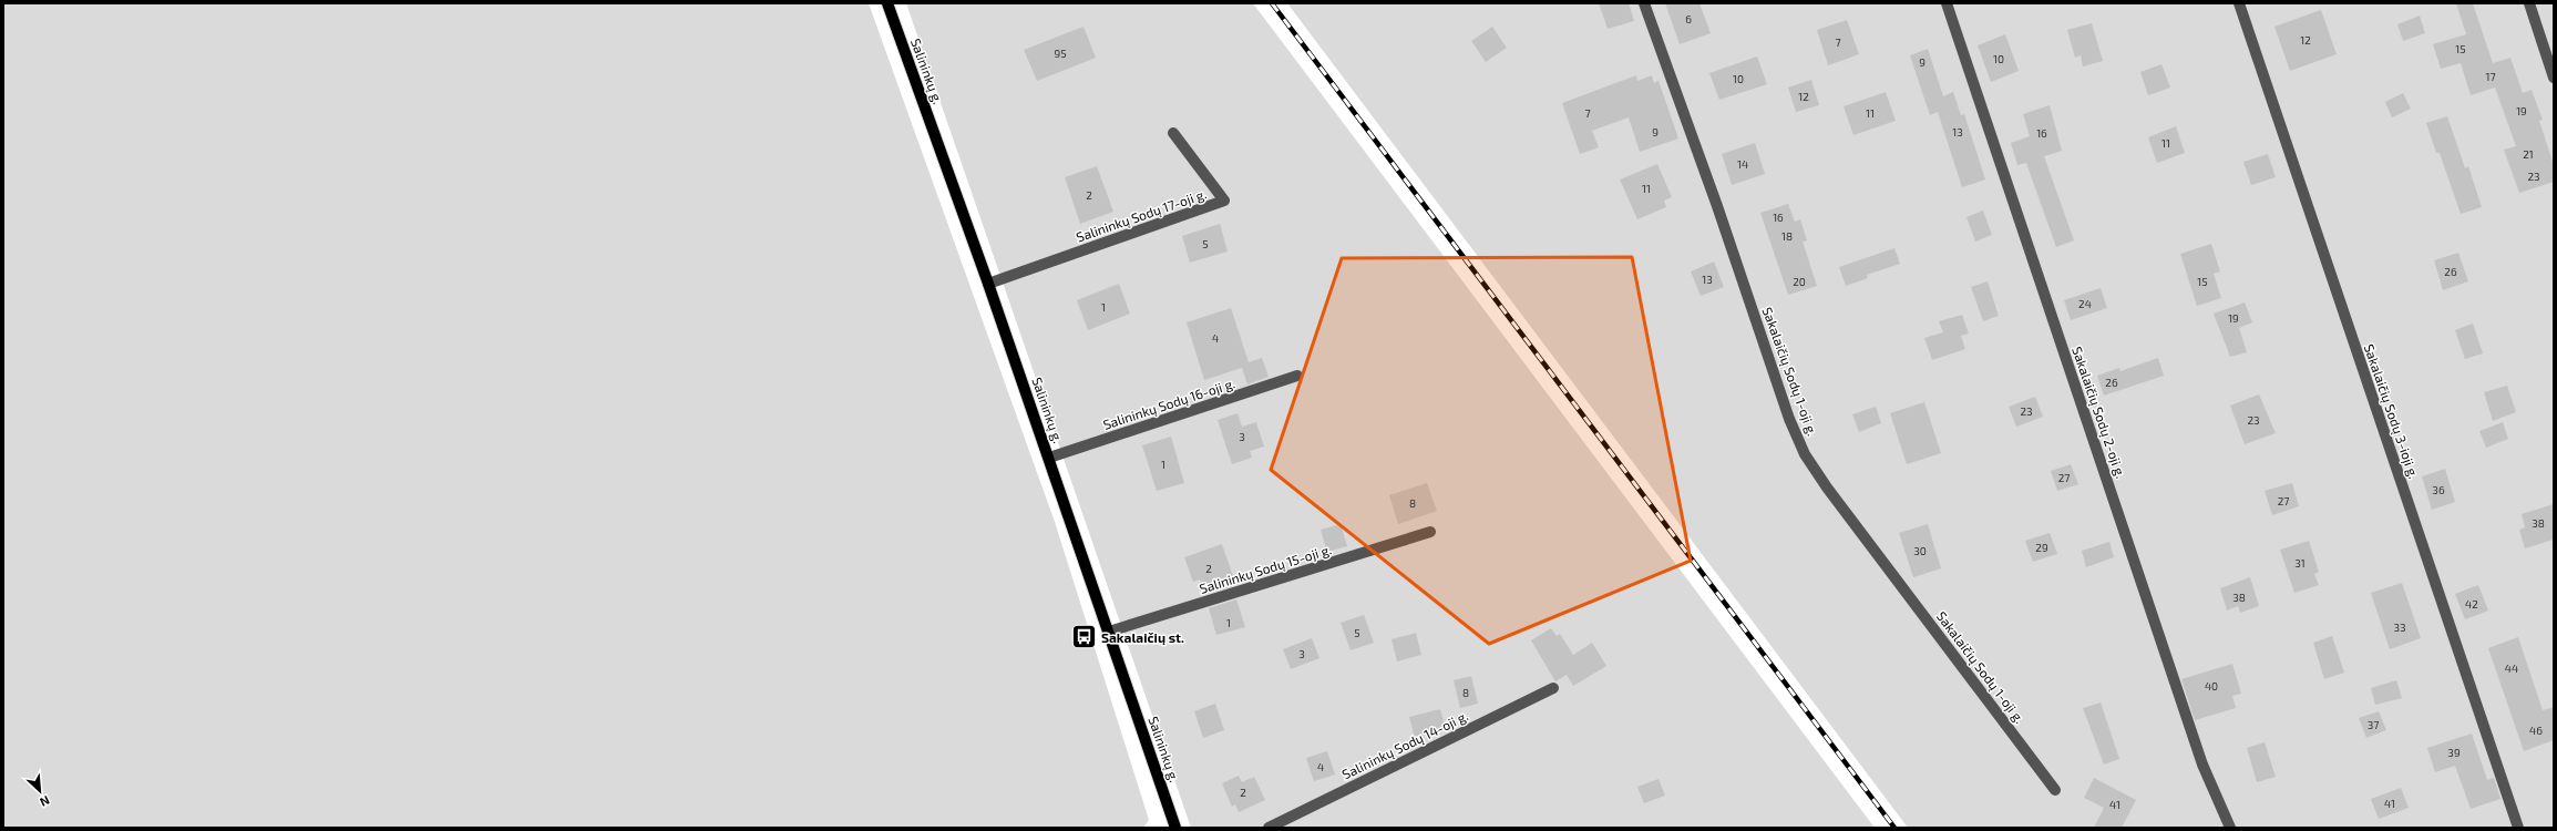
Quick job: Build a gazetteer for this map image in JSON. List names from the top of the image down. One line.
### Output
{"streets":{"main road":["Salininkų g."],"street":["Salininkų Sodų 17-oji g.","Sakalaičių Sodų 1-oji g.","Salininkų Sodų 16-oji g.","Sakalaičių Sodų 3-ioji g.","Sakalaičių Sodų 2-oji g.","Salininkų Sodų 15-oji g.","Salininkų Sodų 14-oji g."]},"crossings":[["Salininkų g.","Salininkų Sodų 17-oji g."],["Salininkų g.","Salininkų Sodų 16-oji g."],["Salininkų g.","Salininkų Sodų 15-oji g."]],"places":{"bus stop":["Sakalaičių st."]},"house_numbers":["6","12","7","15","95","10","9","17","10","12","19","7","11","9","13","16","11","21","14","23","11","2","16","18","5","26","13","20","15","24","1","19","4","26","23","23","3","1","27","36","27","8","38","29","30","31","2","38","42","1","33","5","3","44","40","8","37","46","39","4","2","41","41"],"north":"bottom right"}
